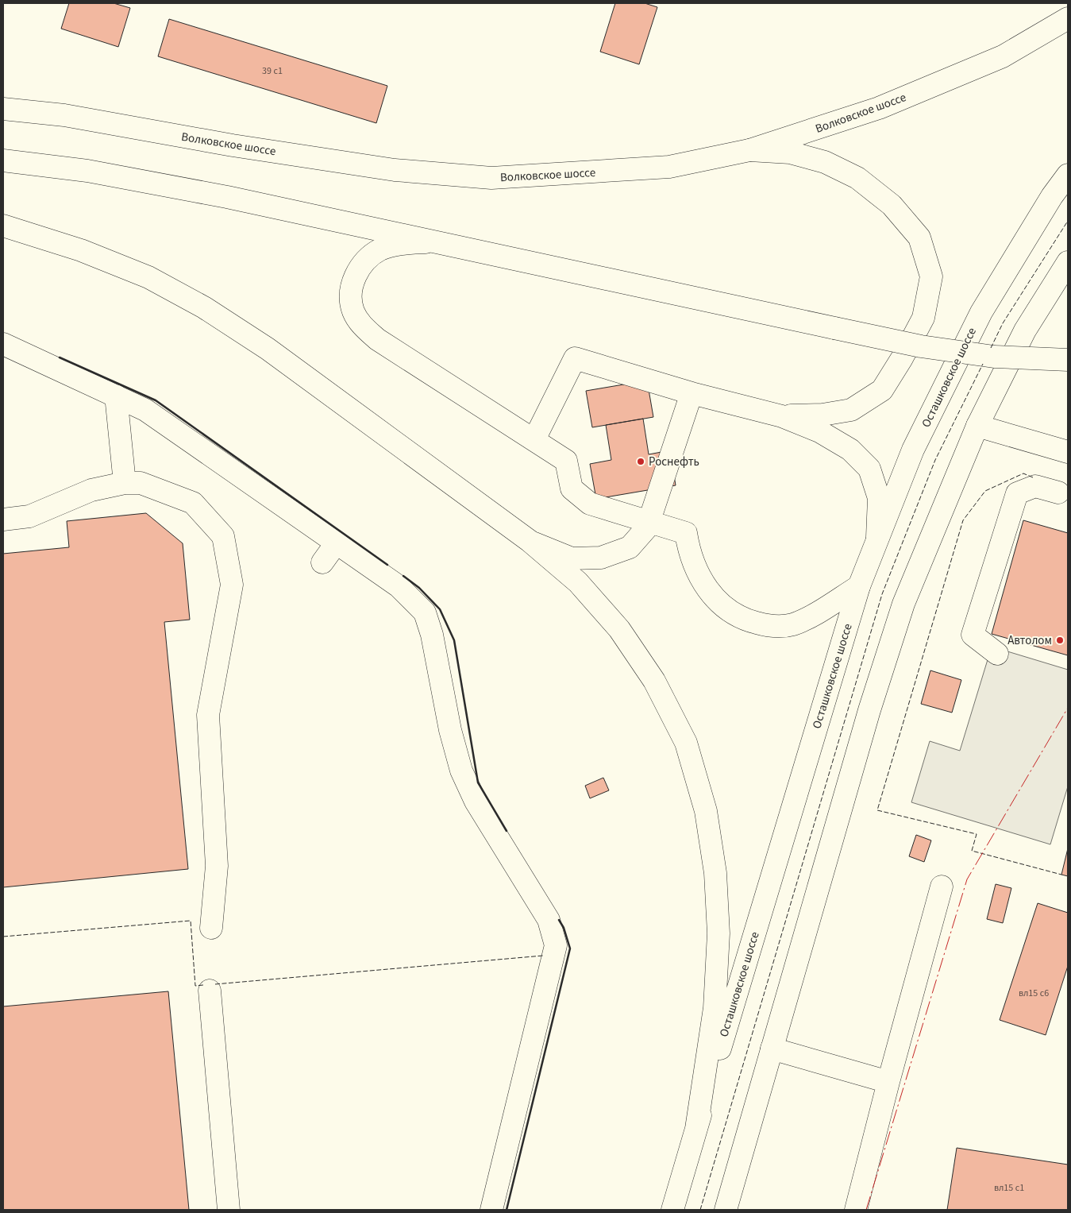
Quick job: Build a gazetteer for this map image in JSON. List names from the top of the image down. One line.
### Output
{"streets":{"main road":["Волковское шоссе","Осташковское шоссе"]},"places":["Роснефть","Автолом"],"house_numbers":["39 с1","вл15 с6","вл15 с1"]}
